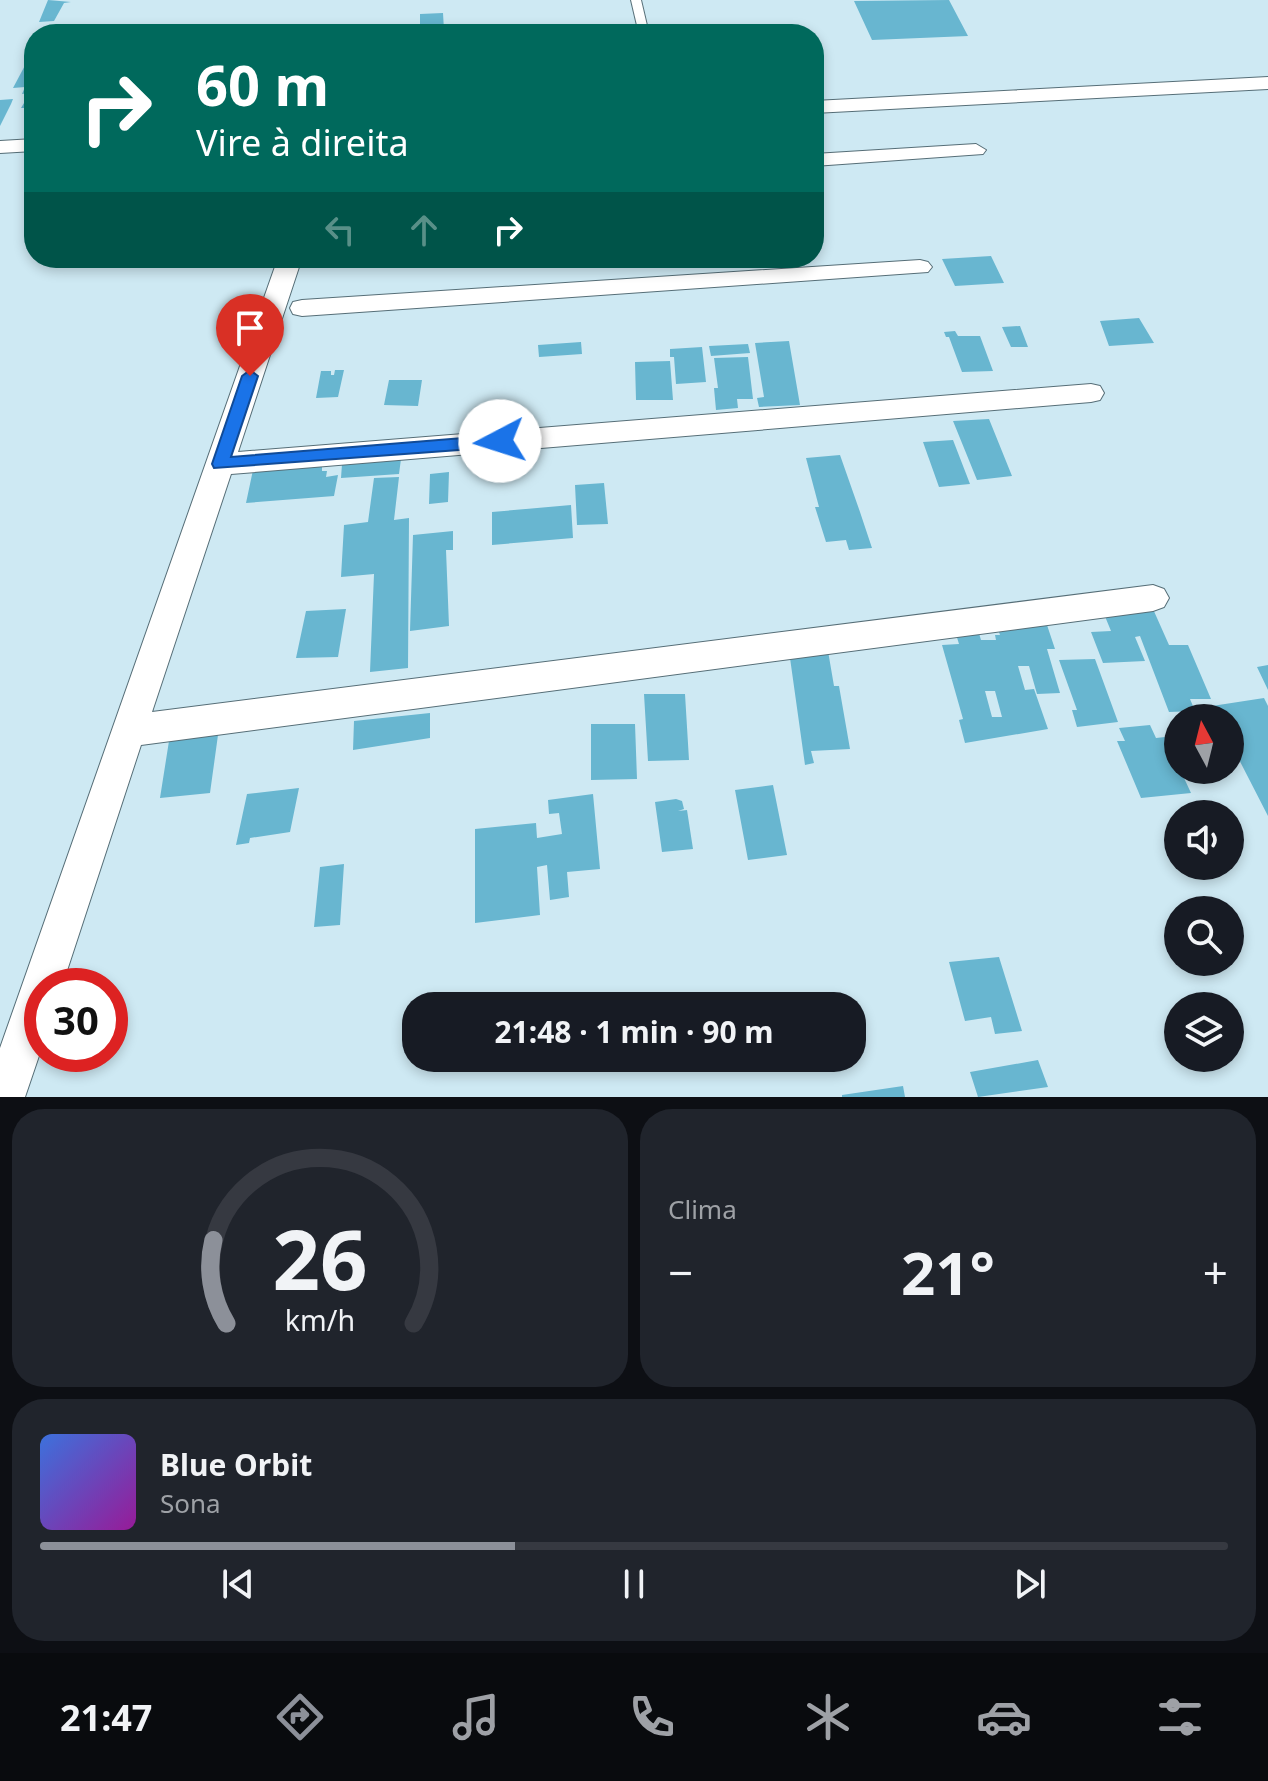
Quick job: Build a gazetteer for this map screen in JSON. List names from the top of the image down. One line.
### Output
{"north":"top","page":{"turn":["60 m","Vire à direita"],"limit":"30","trip":"21:48 · 1 min · 90 m","tile":"Clima","heat":["−","21°","+"],"song":["Blue Orbit","Sona"],"tabs":"21:47","gauge":["26","km/h"]}}
